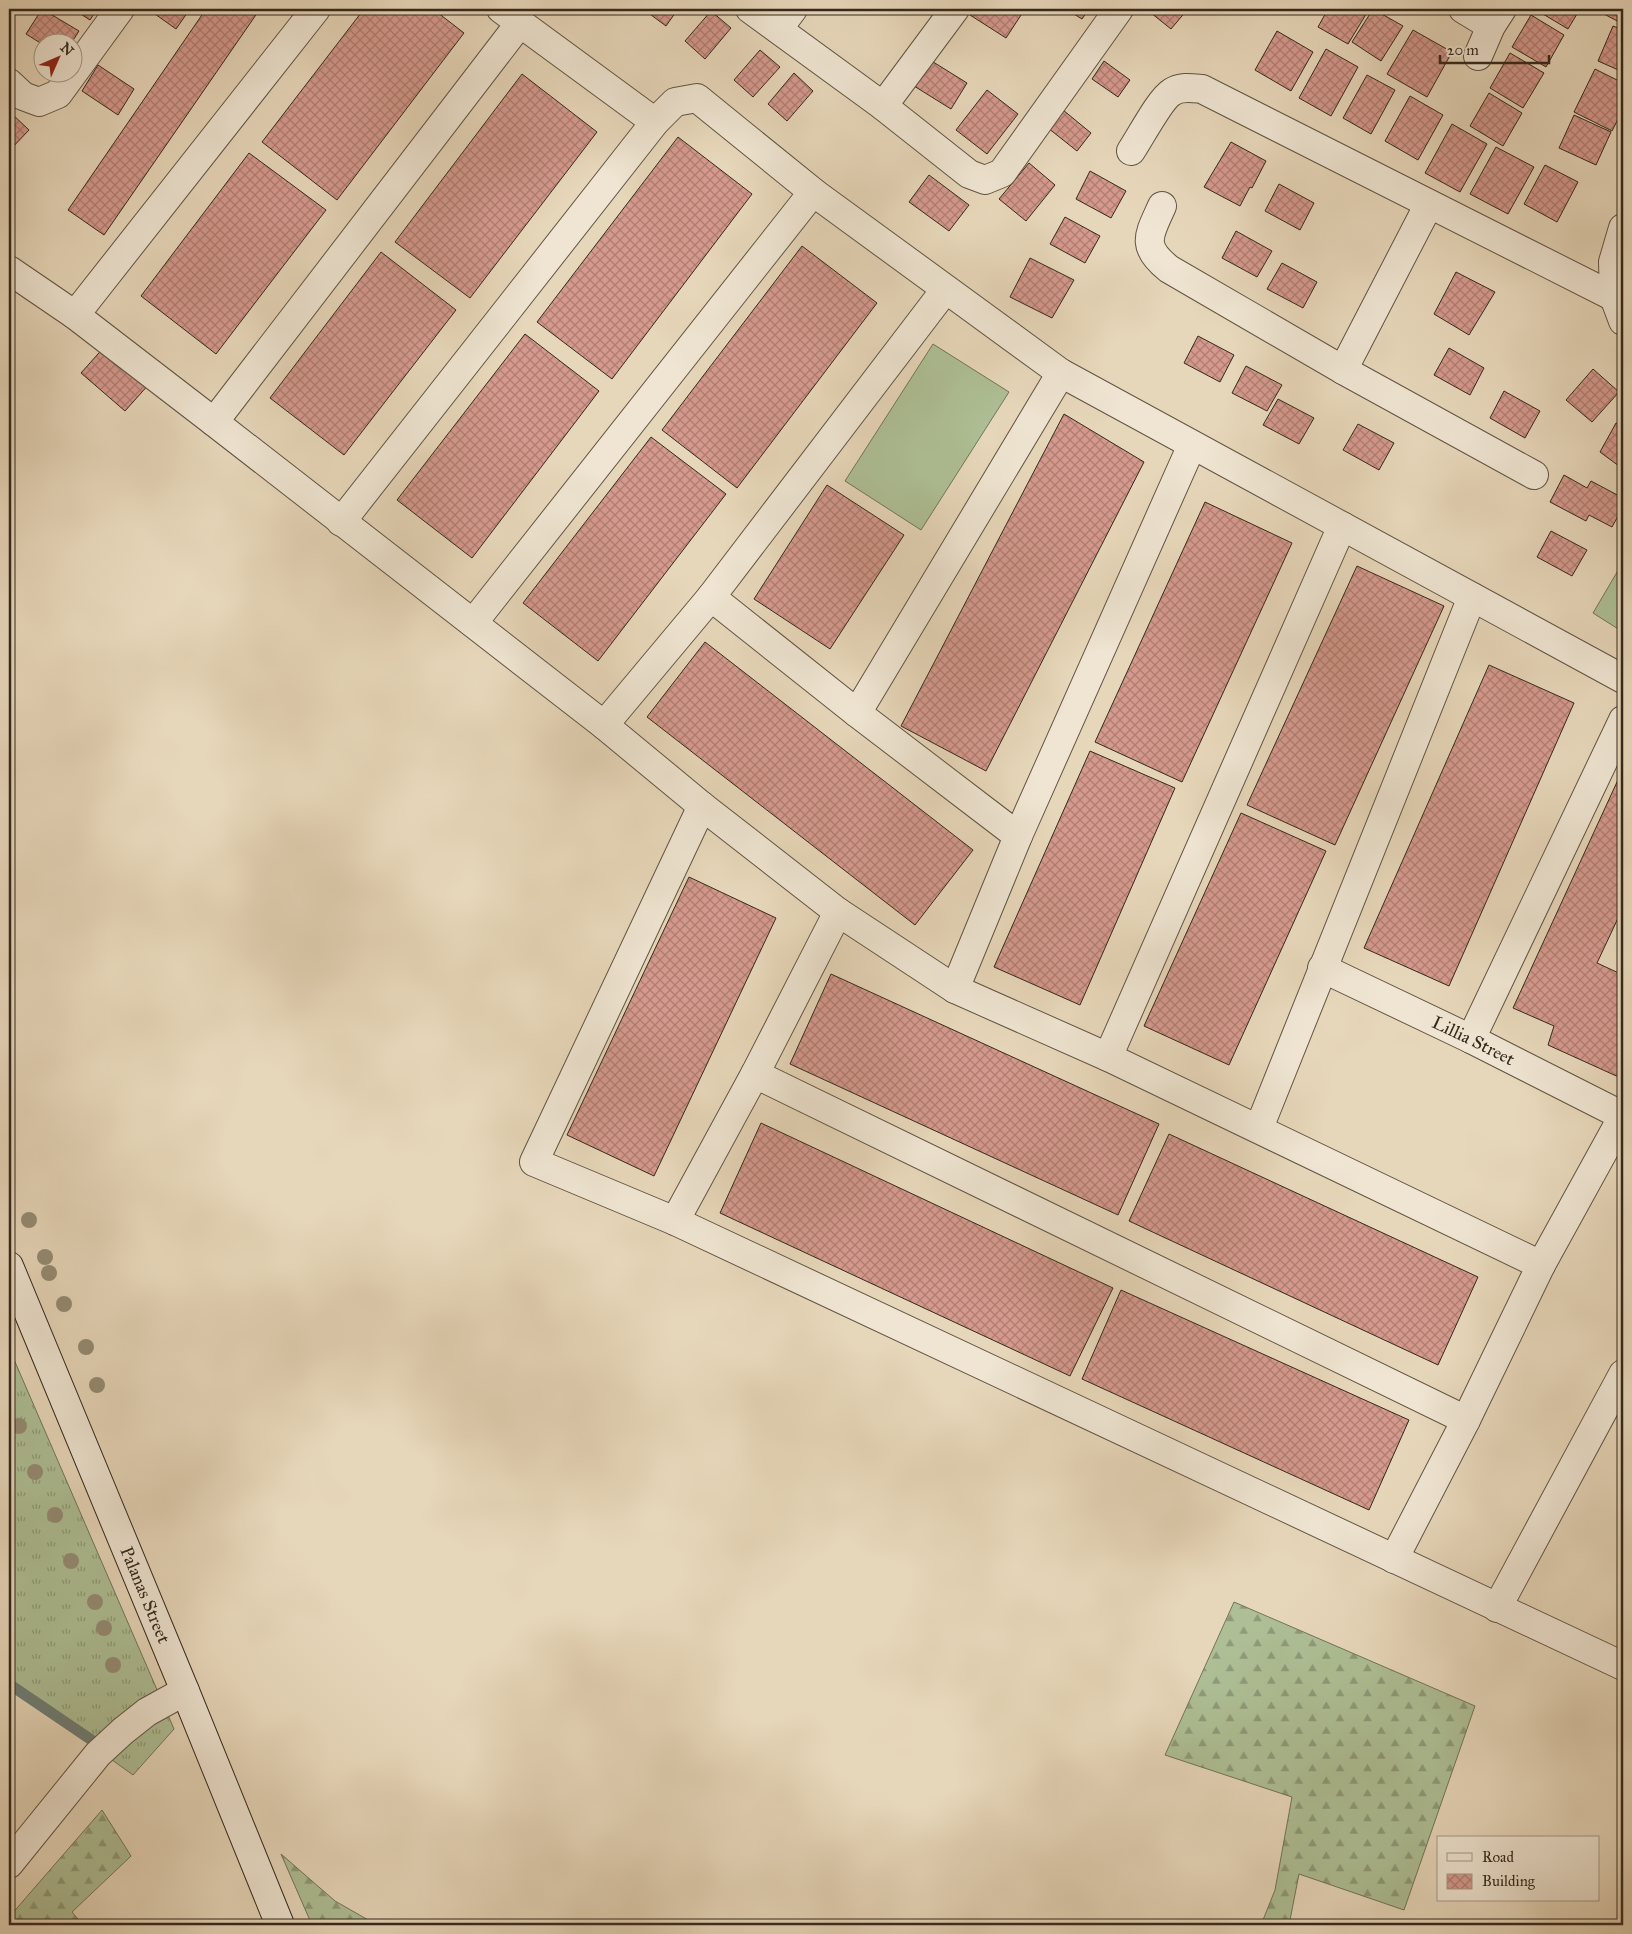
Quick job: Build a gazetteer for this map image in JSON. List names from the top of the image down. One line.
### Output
{"streets":{"street":["Lillia Street","Palanas Street"]},"legend":["Road","Building"],"scale_bar":"20 m","north":"top right"}
